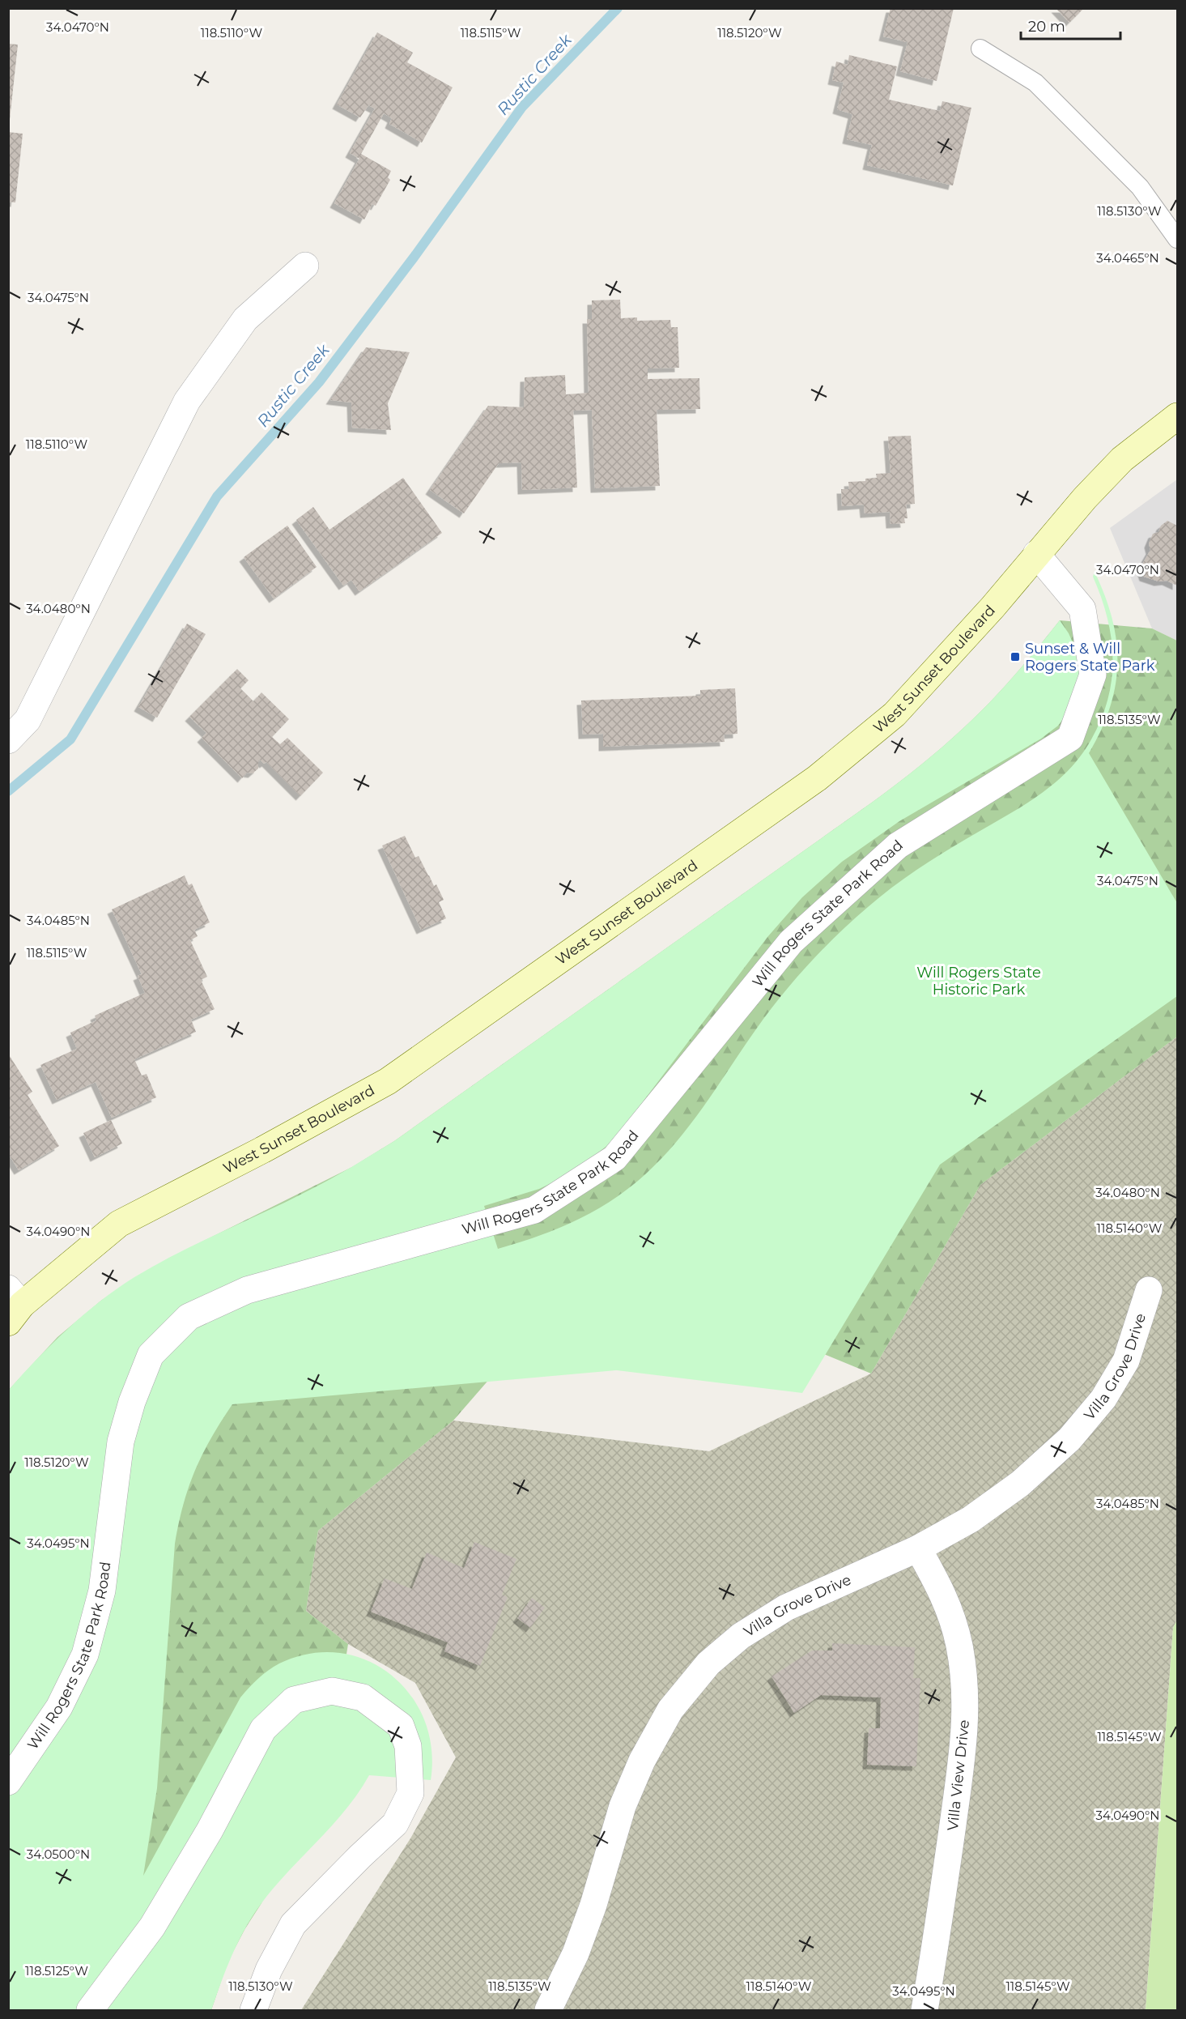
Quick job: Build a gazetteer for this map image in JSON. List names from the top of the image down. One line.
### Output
{"streets":{"main road":["West Sunset Boulevard"],"street":["Will Rogers State Park Road","Villa Grove Drive","Villa View Drive"]},"crossings":[["West Sunset Boulevard","Will Rogers State Park Road"],["Villa Grove Drive","Villa View Drive"]],"water":["Rustic Creek"],"parks":["Will Rogers State Historic Park"],"places":{"transit":["Sunset & Will Rogers State Park"]},"scale_bar":"20 m","coordinates":["34.0470°N","118.5110°W","118.5115°W","118.5120°W","118.5130°W","34.0465°N","34.0475°N","34.0480°N","118.5135°W","34.0485°N","118.5140°W","34.0490°N","34.0495°N","118.5145°W","34.0500°N","118.5125°W"]}
